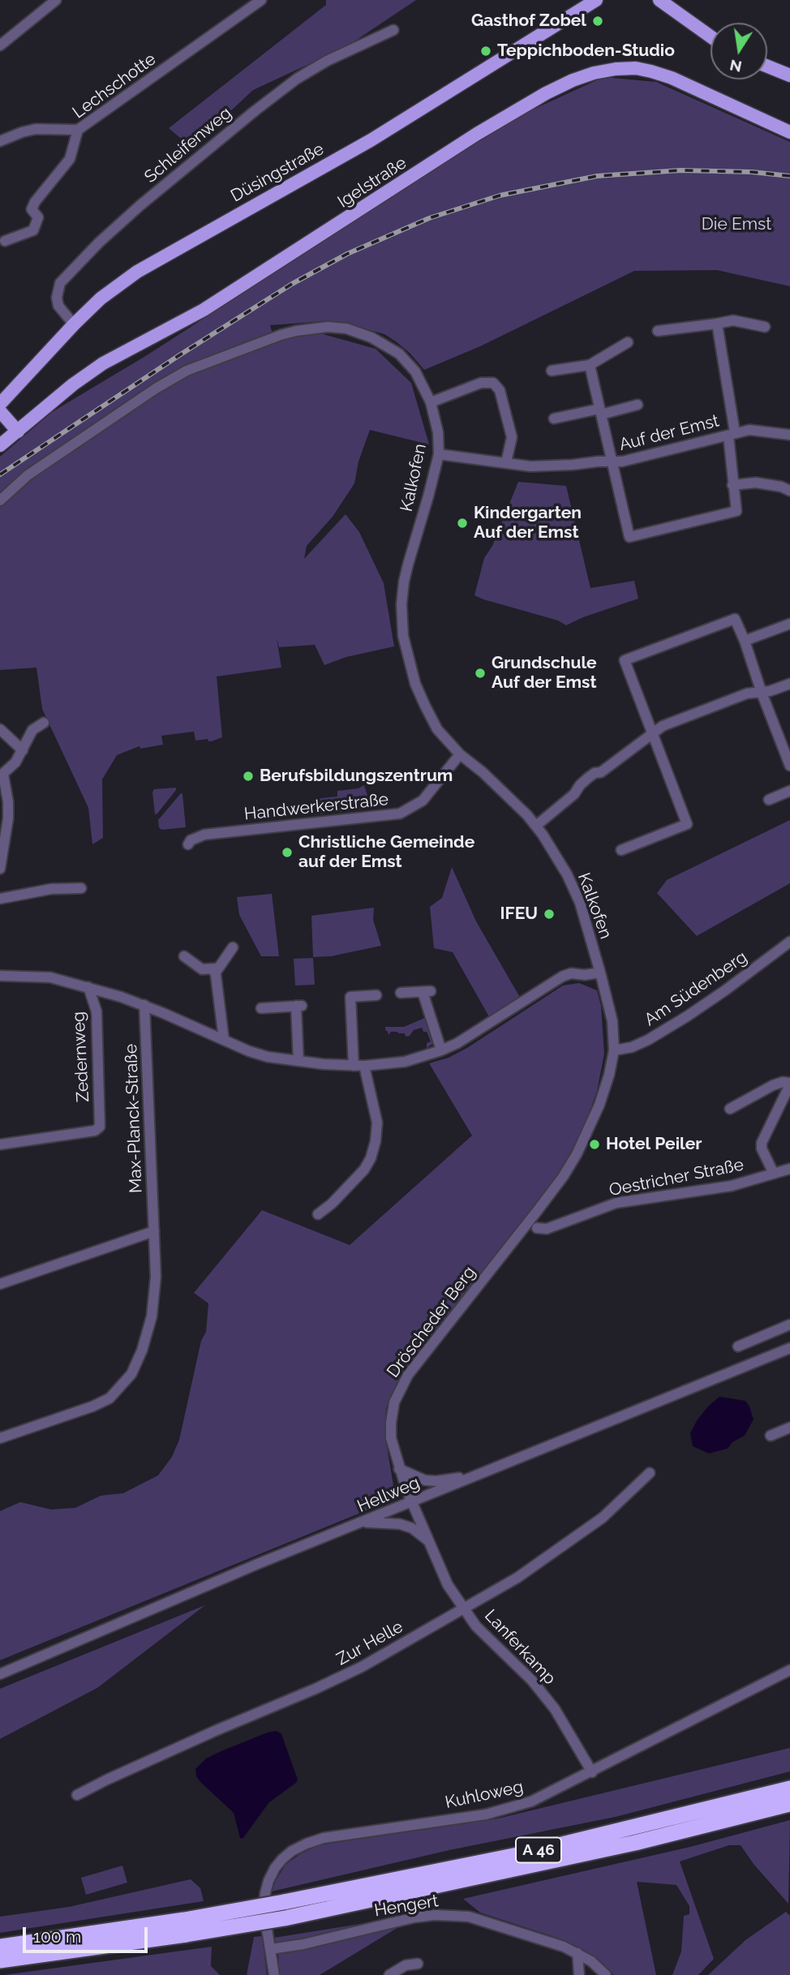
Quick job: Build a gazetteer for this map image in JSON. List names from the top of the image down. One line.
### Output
{"streets":{"highway":["A 46"],"main road":["Düsingstraße","Igelstraße"],"street":["Lechschotte","Schleifenweg","Auf der Emst","Kalkofen","Handwerkerstraße","Am Südenberg","Zedernweg","Max-Planck-Straße","Oestricher Straße","Dröscheder Berg","Hellweg","Zur Helle","Lanferkamp","Kuhloweg","Hengert"]},"crossings":[["Schleifenweg","Düsingstraße"],["Auf der Emst","Kalkofen"],["Kalkofen","Handwerkerstraße"],["Am Südenberg","Dröscheder Berg"],["Dröscheder Berg","Hellweg"],["Dröscheder Berg","Lanferkamp"],["Hellweg","Lanferkamp"],["Zur Helle","Lanferkamp"],["Lanferkamp","Kuhloweg"],["Kuhloweg","Hengert"]],"parks":["Die Emst"],"places":["Gasthof Zobel","Teppichboden-Studio","Kindergarten Auf der Emst","Grundschule Auf der Emst","Berufsbildungszentrum","Christliche Gemeinde auf der Emst","IFEU","Hotel Peiler"],"scale_bar":"100 m","north":"bottom"}
